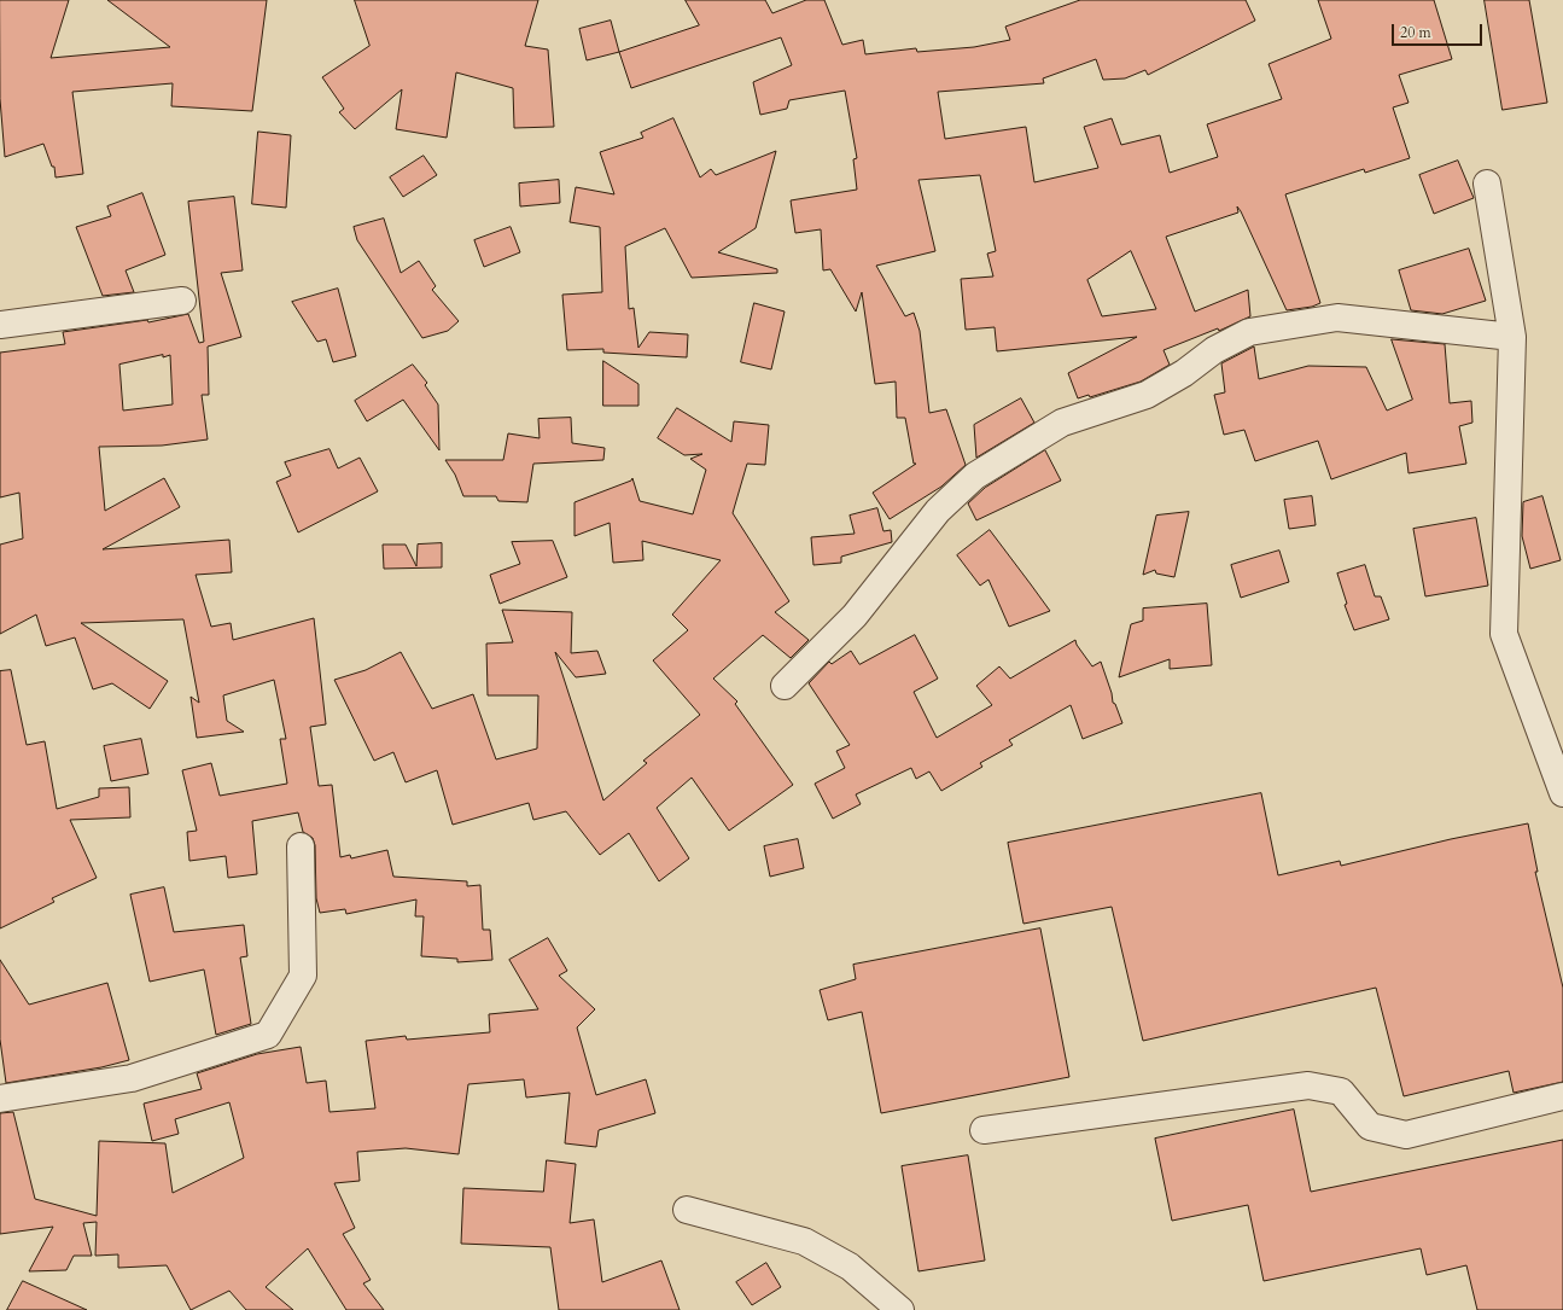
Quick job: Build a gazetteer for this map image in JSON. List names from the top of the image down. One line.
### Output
{"scale_bar":"20 m"}
